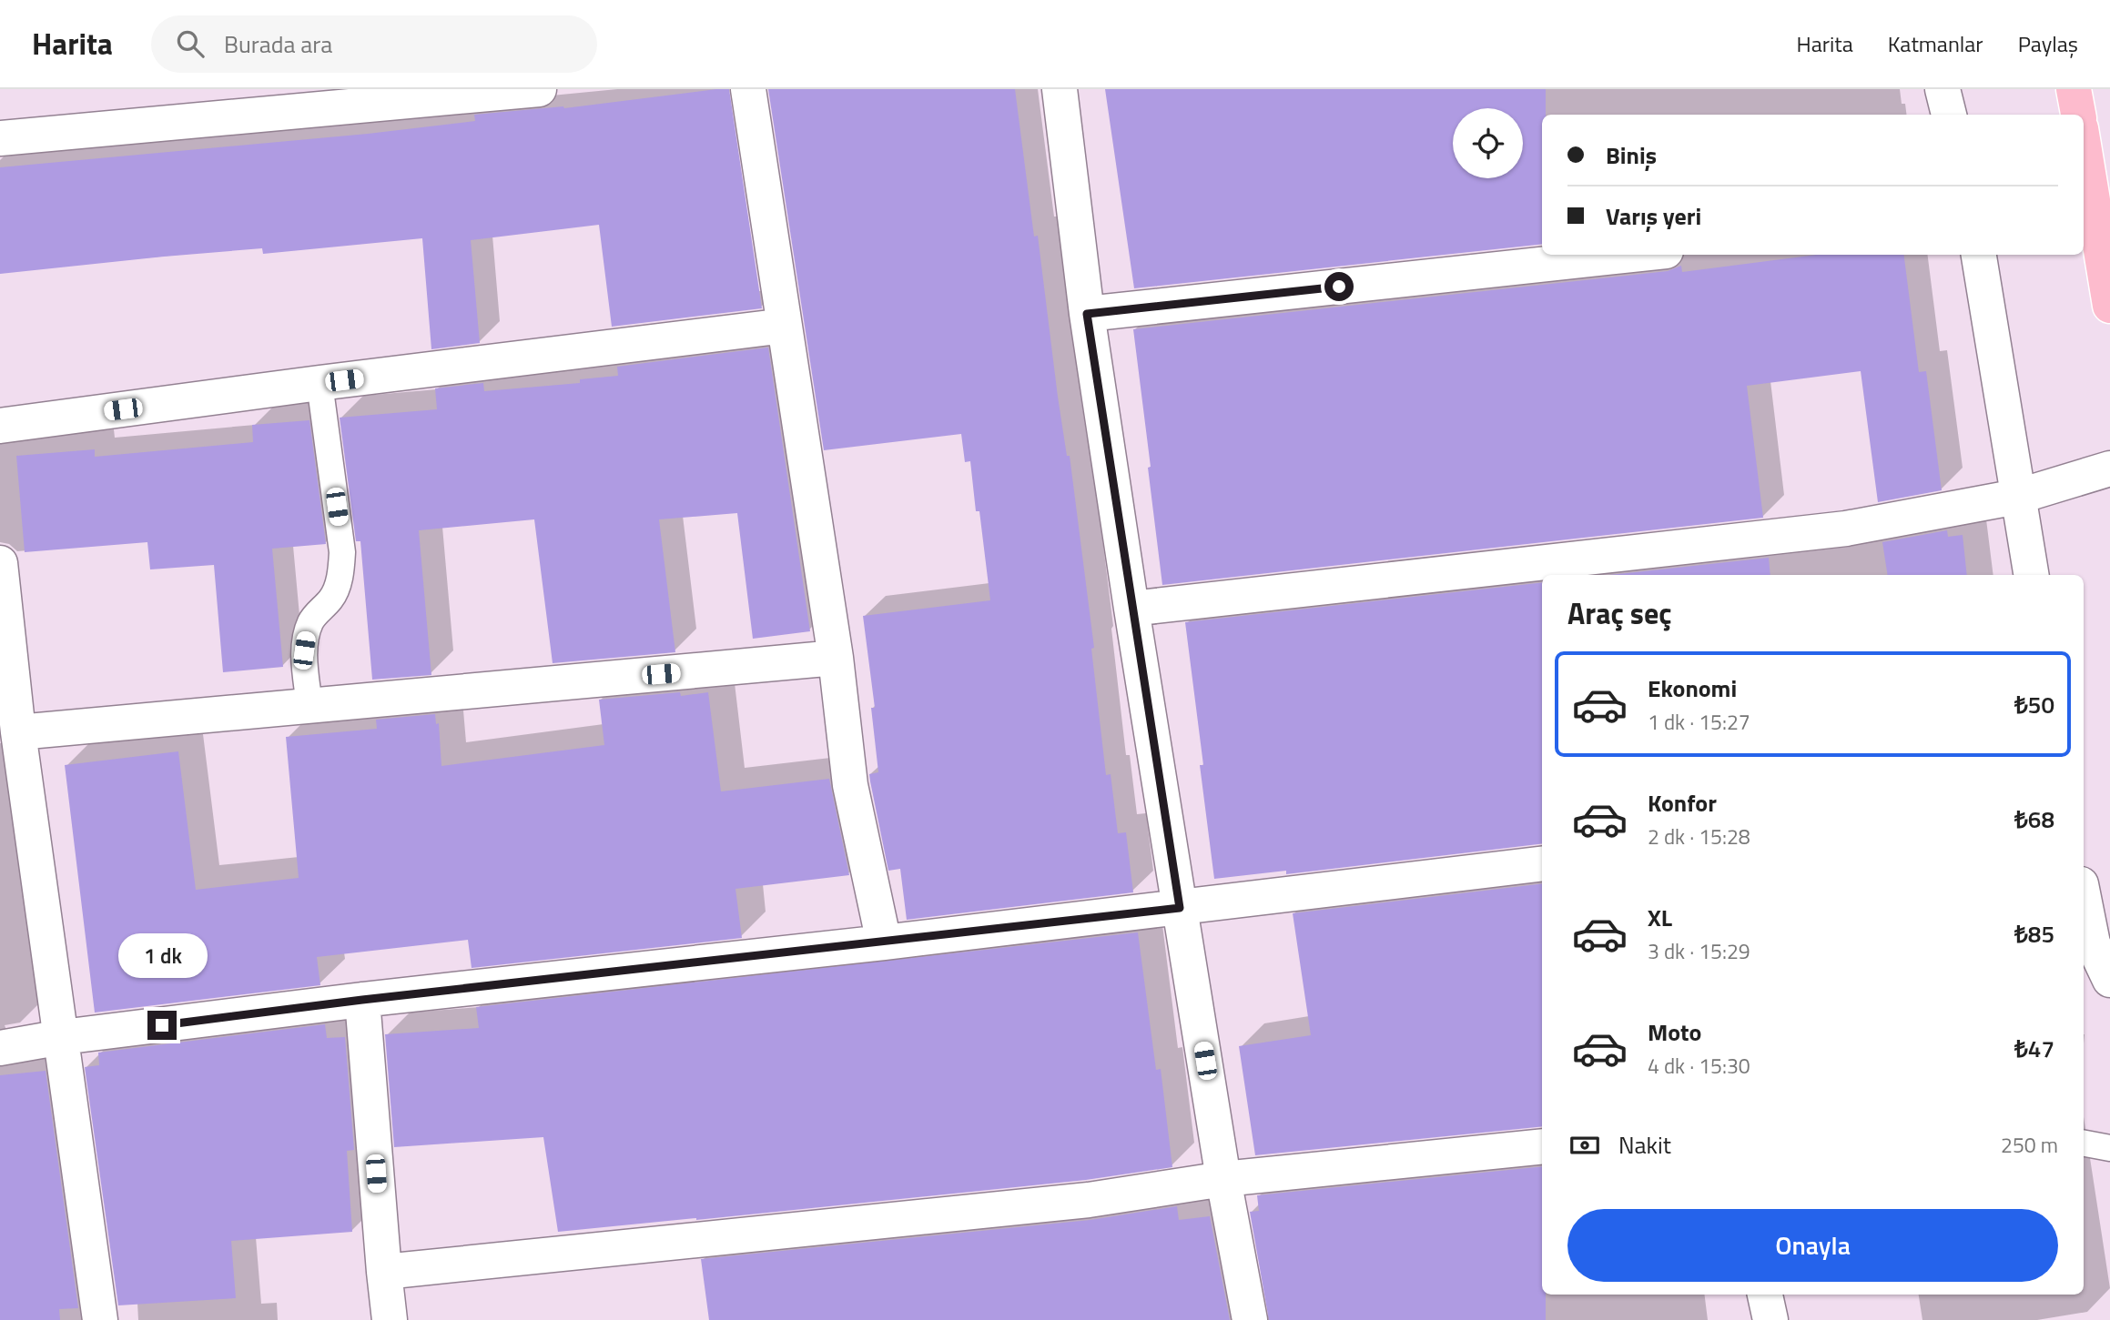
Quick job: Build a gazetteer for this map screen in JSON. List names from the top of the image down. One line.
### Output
{"page":{"header":"Harita","search":"Burada ara","nav":["Harita","Katmanlar","Paylaş"],"banner":["Biniş","Varış yeri"],"heading":"Araç seç","list":[{"name":"Ekonomi","note":"1 dk · 15:27","value":"₺50"},{"name":"Konfor","note":"2 dk · 15:28","value":"₺68"},{"name":"XL","note":"3 dk · 15:29","value":"₺85"},{"name":"Moto","note":"4 dk · 15:30","value":"₺47"}],"bubble":"1 dk","pay":["Nakit","250 m"],"buttons":"Onayla"}}
